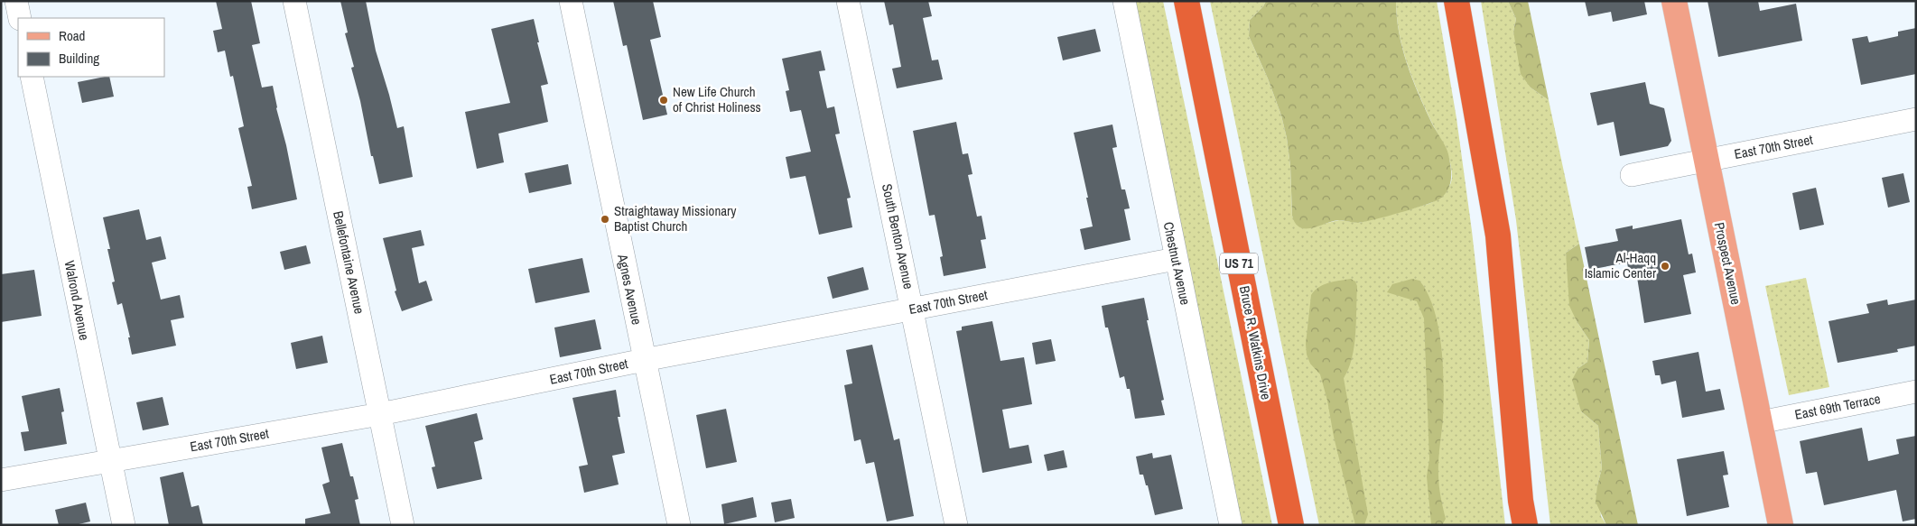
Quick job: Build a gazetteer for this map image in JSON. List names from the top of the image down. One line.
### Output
{"streets":{"highway":["US 71","Bruce R. Watkins Drive"],"main road":["Prospect Avenue"],"street":["East 70th Street","South Benton Avenue","Bellefontaine Avenue","Chestnut Avenue","Agnes Avenue","Walrond Avenue","East 69th Terrace"]},"crossings":[["East 70th Street","South Benton Avenue"],["East 70th Street","Bellefontaine Avenue"],["East 70th Street","Chestnut Avenue"],["East 70th Street","Prospect Avenue"],["East 70th Street","Agnes Avenue"],["East 70th Street","Walrond Avenue"],["Prospect Avenue","East 69th Terrace"]],"places":["New Life Church of Christ Holiness","Straightaway Missionary Baptist Church","Al-Haqq Islamic Center"],"legend":["Road","Building"]}
